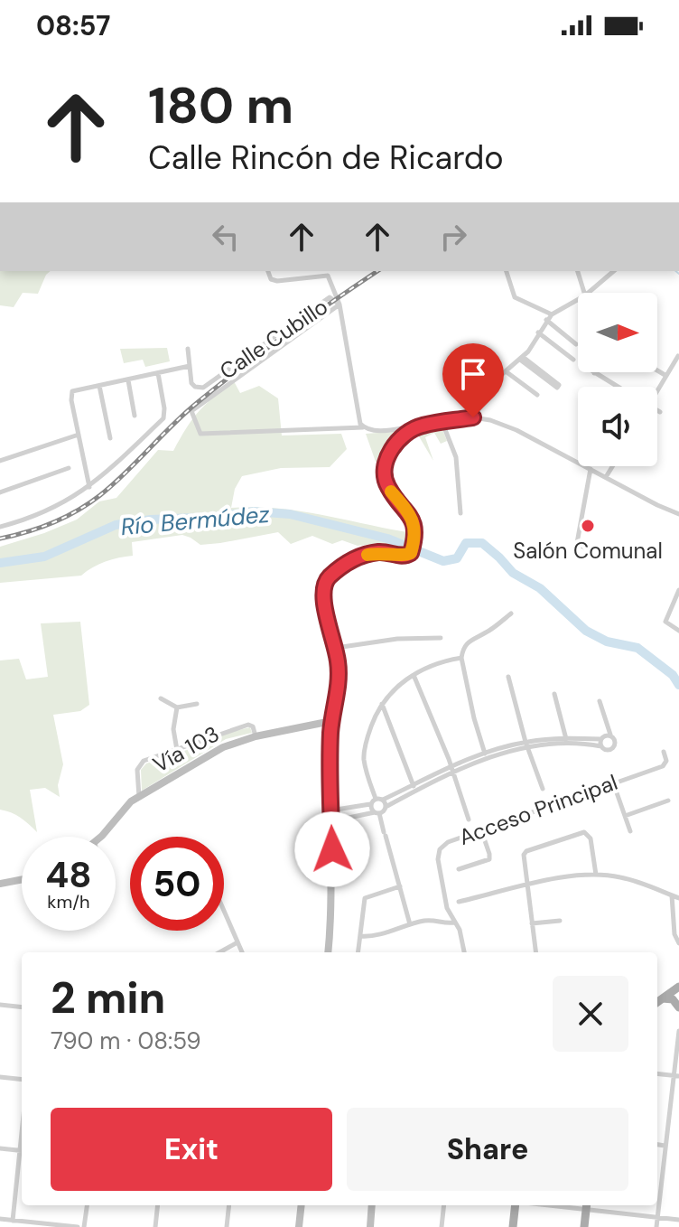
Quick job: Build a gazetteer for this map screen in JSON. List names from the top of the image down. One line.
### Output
{"streets":{"main road":["Vía 103"],"street":["Calle Cubillo","Acceso Principal"]},"water":["Río Bermúdez"],"places":["Salón Comunal"],"north":"right","page":{"status":"08:57","turn":["180 m","Calle Rincón de Ricardo"],"speed":"48 km/h","limit":"50","heading":["2 min","790 m · 08:59"],"buttons":["Exit","Share"]}}
